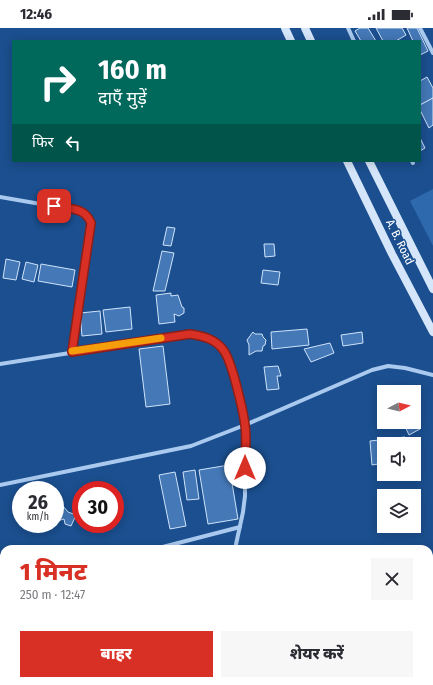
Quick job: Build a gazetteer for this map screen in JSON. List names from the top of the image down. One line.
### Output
{"streets":{"main road":["A. B. Road"]},"north":"right","page":{"status":"12:46","turn":["160 m","दाएँ मुड़ें"],"then":"फिर","speed":"26 km/h","limit":"30","heading":["1 मिनट","250 m · 12:47"],"buttons":["बाहर","शेयर करें"]}}
